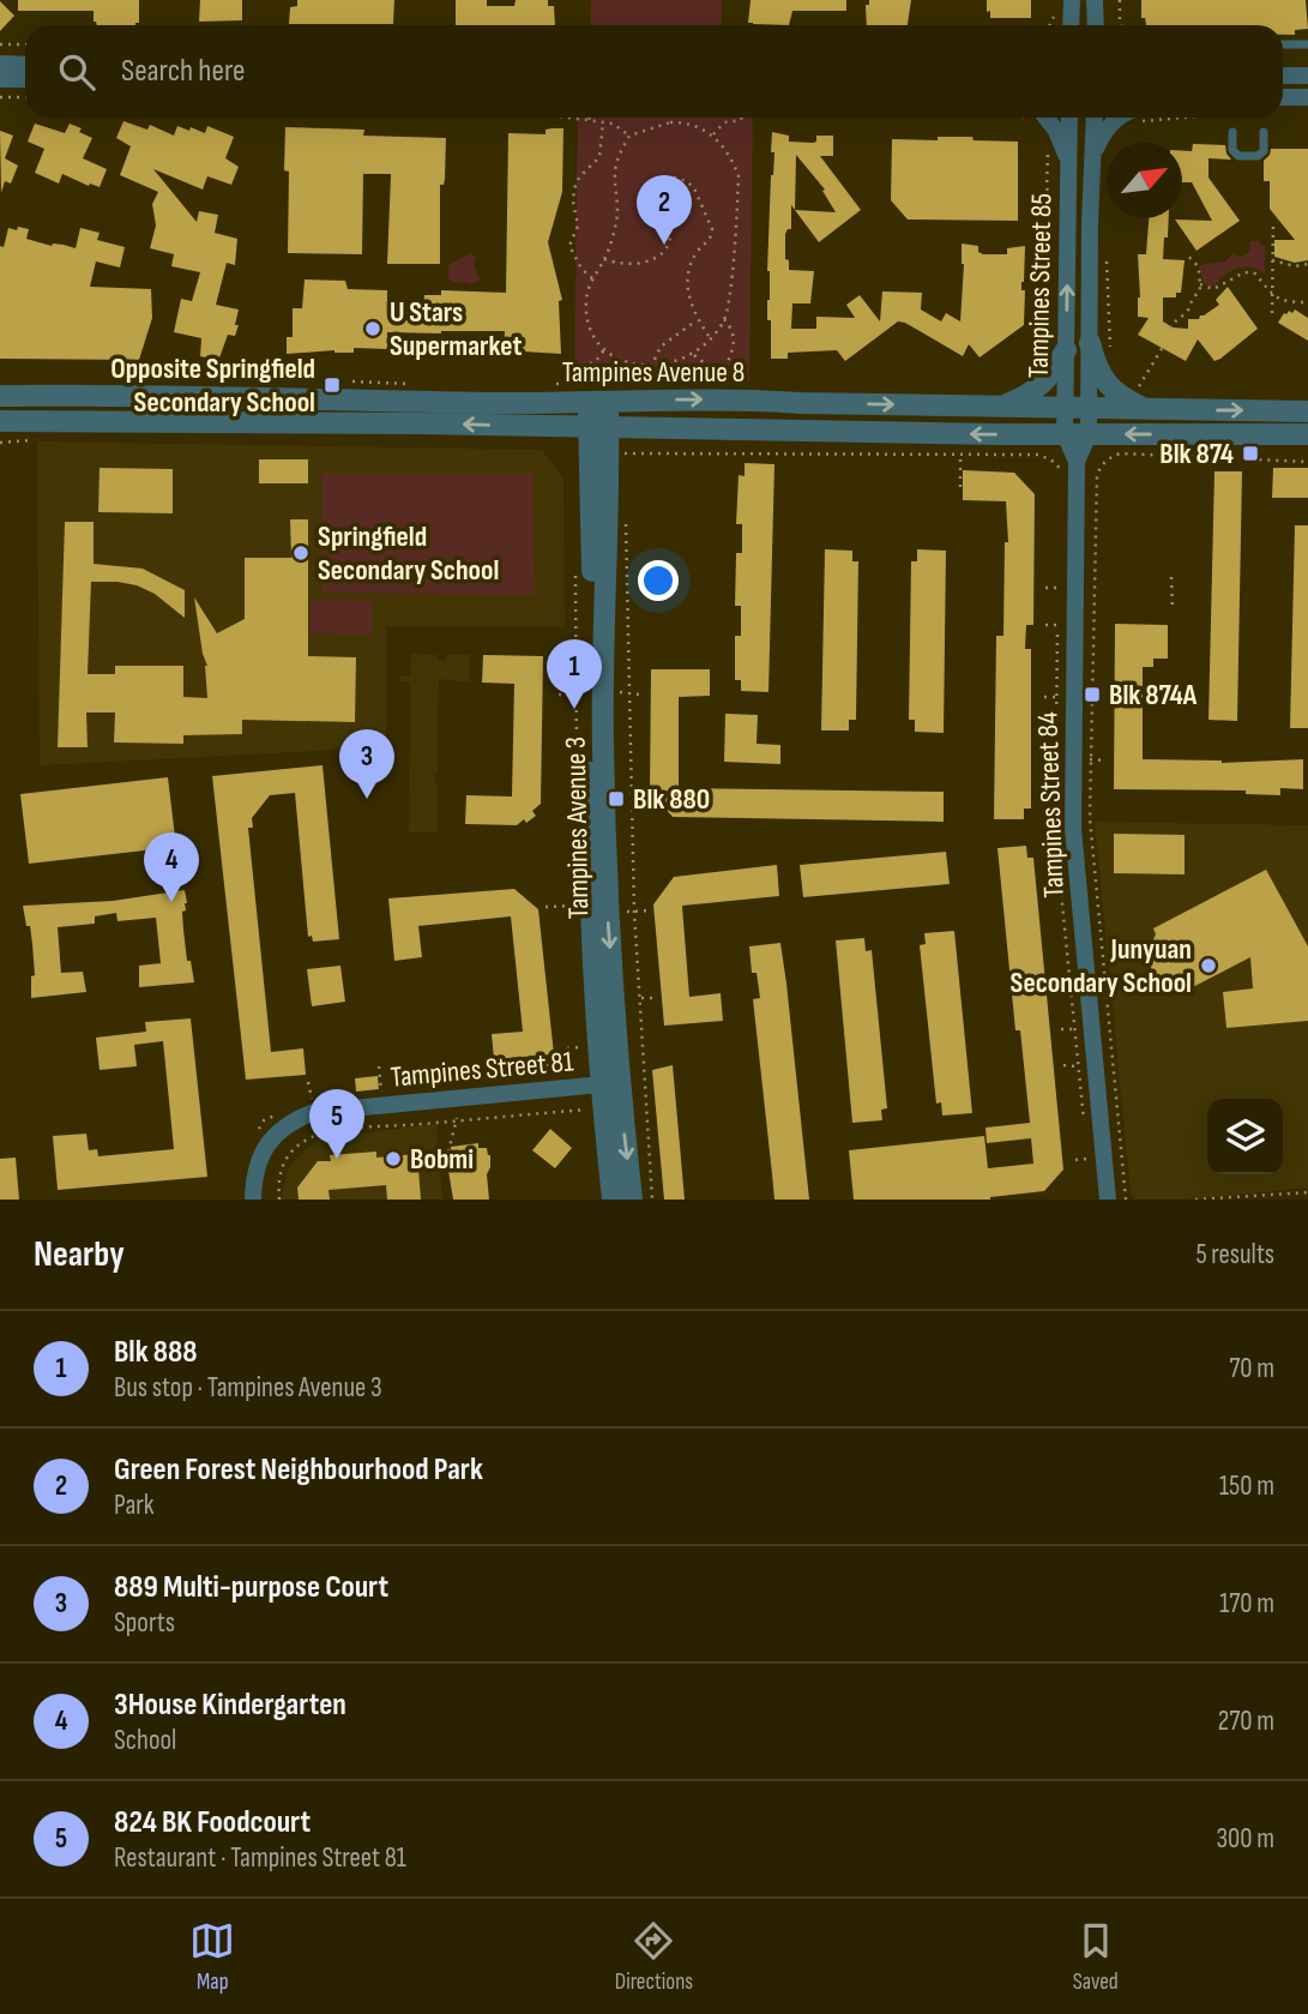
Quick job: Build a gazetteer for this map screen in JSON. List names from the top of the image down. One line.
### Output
{"streets":{"street":["Tampines Street 85","Tampines Avenue 8","Tampines Street 84","Tampines Avenue 3","Tampines Street 81"]},"crossings":[["Tampines Street 85","Tampines Avenue 8"],["Tampines Street 85","Tampines Street 84"],["Tampines Avenue 8","Tampines Street 84"],["Tampines Avenue 8","Tampines Avenue 3"],["Tampines Avenue 3","Tampines Street 81"]],"places":{"other":["U Stars Supermarket","Springfield Secondary School","Junyuan Secondary School","Bobmi"],"transit":["Opposite Springfield Secondary School","Blk 874","Blk 874A","Blk 880"]},"north":"top right","page":{"search":"Search here","pins":["2","1","3","4","5"],"heading":["Nearby","5 results"],"list":[{"mark":"1","name":"Blk 888","note":"Bus stop · Tampines Avenue 3","value":"70 m"},{"mark":"2","name":"Green Forest Neighbourhood Park","note":"Park","value":"150 m"},{"mark":"3","name":"889 Multi-purpose Court","note":"Sports","value":"170 m"},{"mark":"4","name":"3House Kindergarten","note":"School","value":"270 m"},{"mark":"5","name":"824 BK Foodcourt","note":"Restaurant · Tampines Street 81","value":"300 m"}],"nav":["Map","Directions","Saved"]}}
